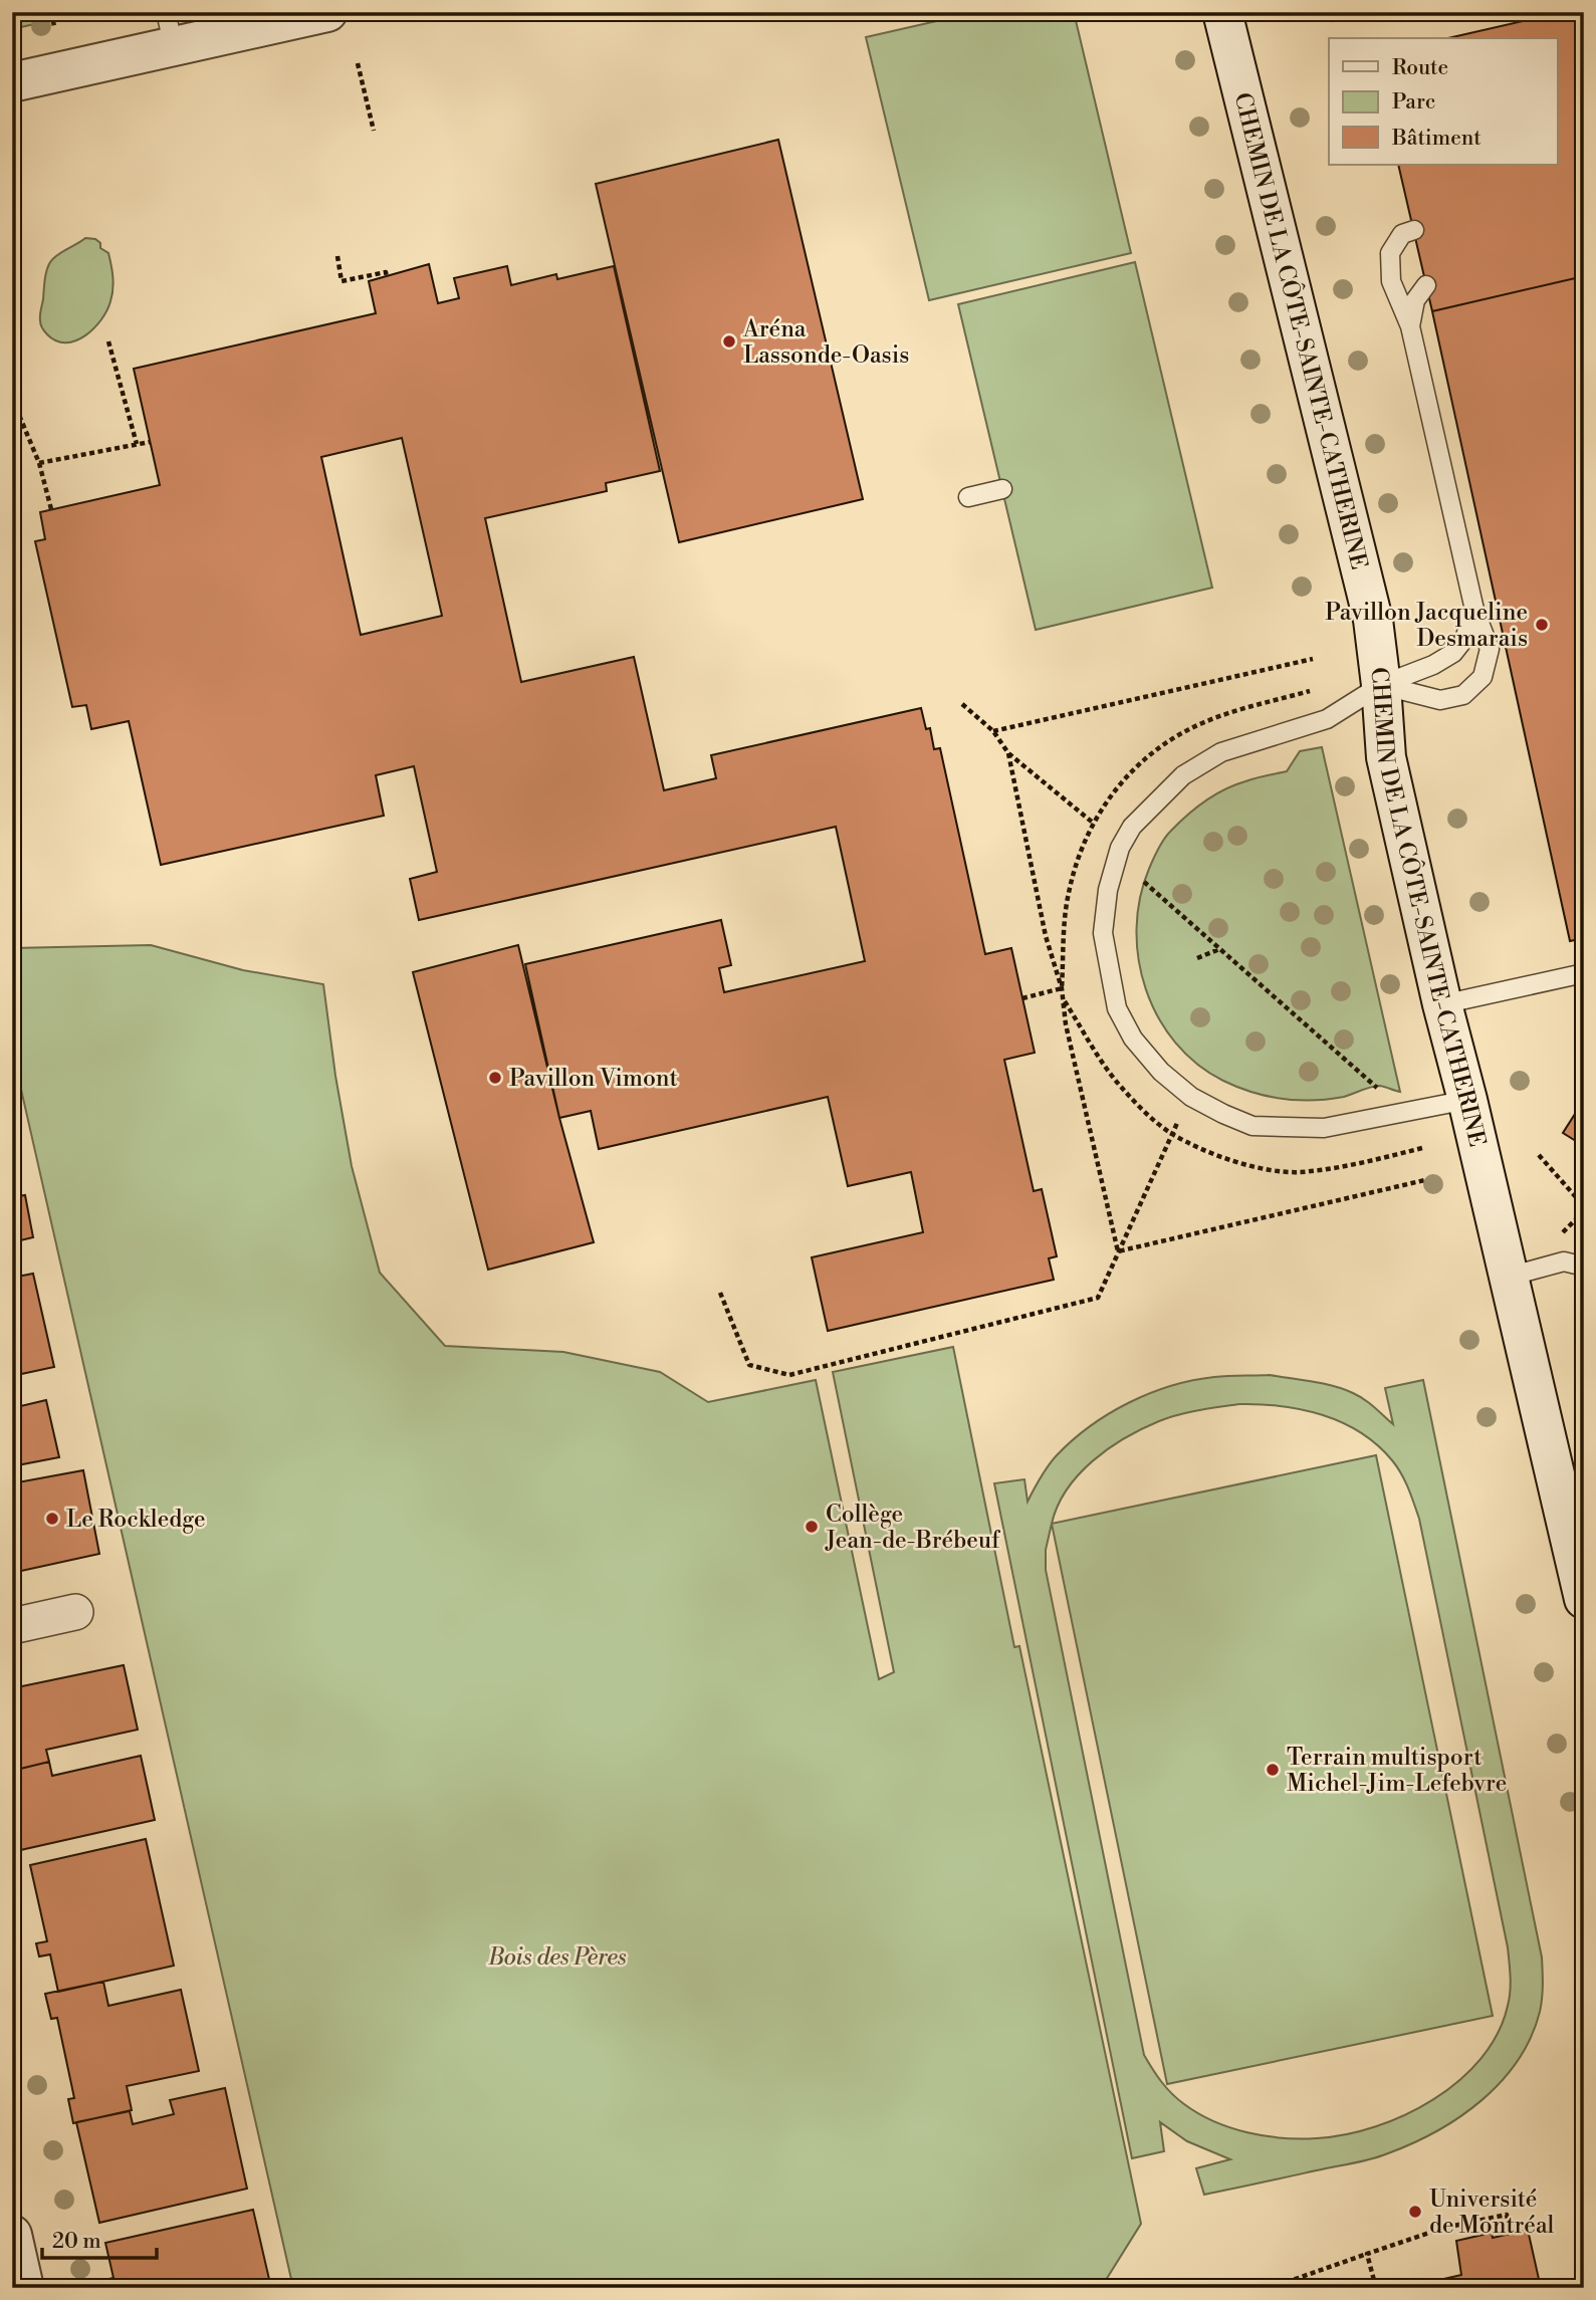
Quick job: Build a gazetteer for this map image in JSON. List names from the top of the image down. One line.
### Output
{"streets":{"main road":["CHEMIN DE LA CÔTE-SAINTE-CATHERINE"]},"parks":["Bois des Pères"],"places":["Aréna Lassonde-Oasis","Pavillon Jacqueline Desmarais","Pavillon Vimont","Le Rockledge","Collège Jean-de-Brébeuf","Terrain multisport Michel-Jim-Lefebvre","Université de Montréal"],"legend":["Route","Parc","Bâtiment"],"scale_bar":"20 m"}
